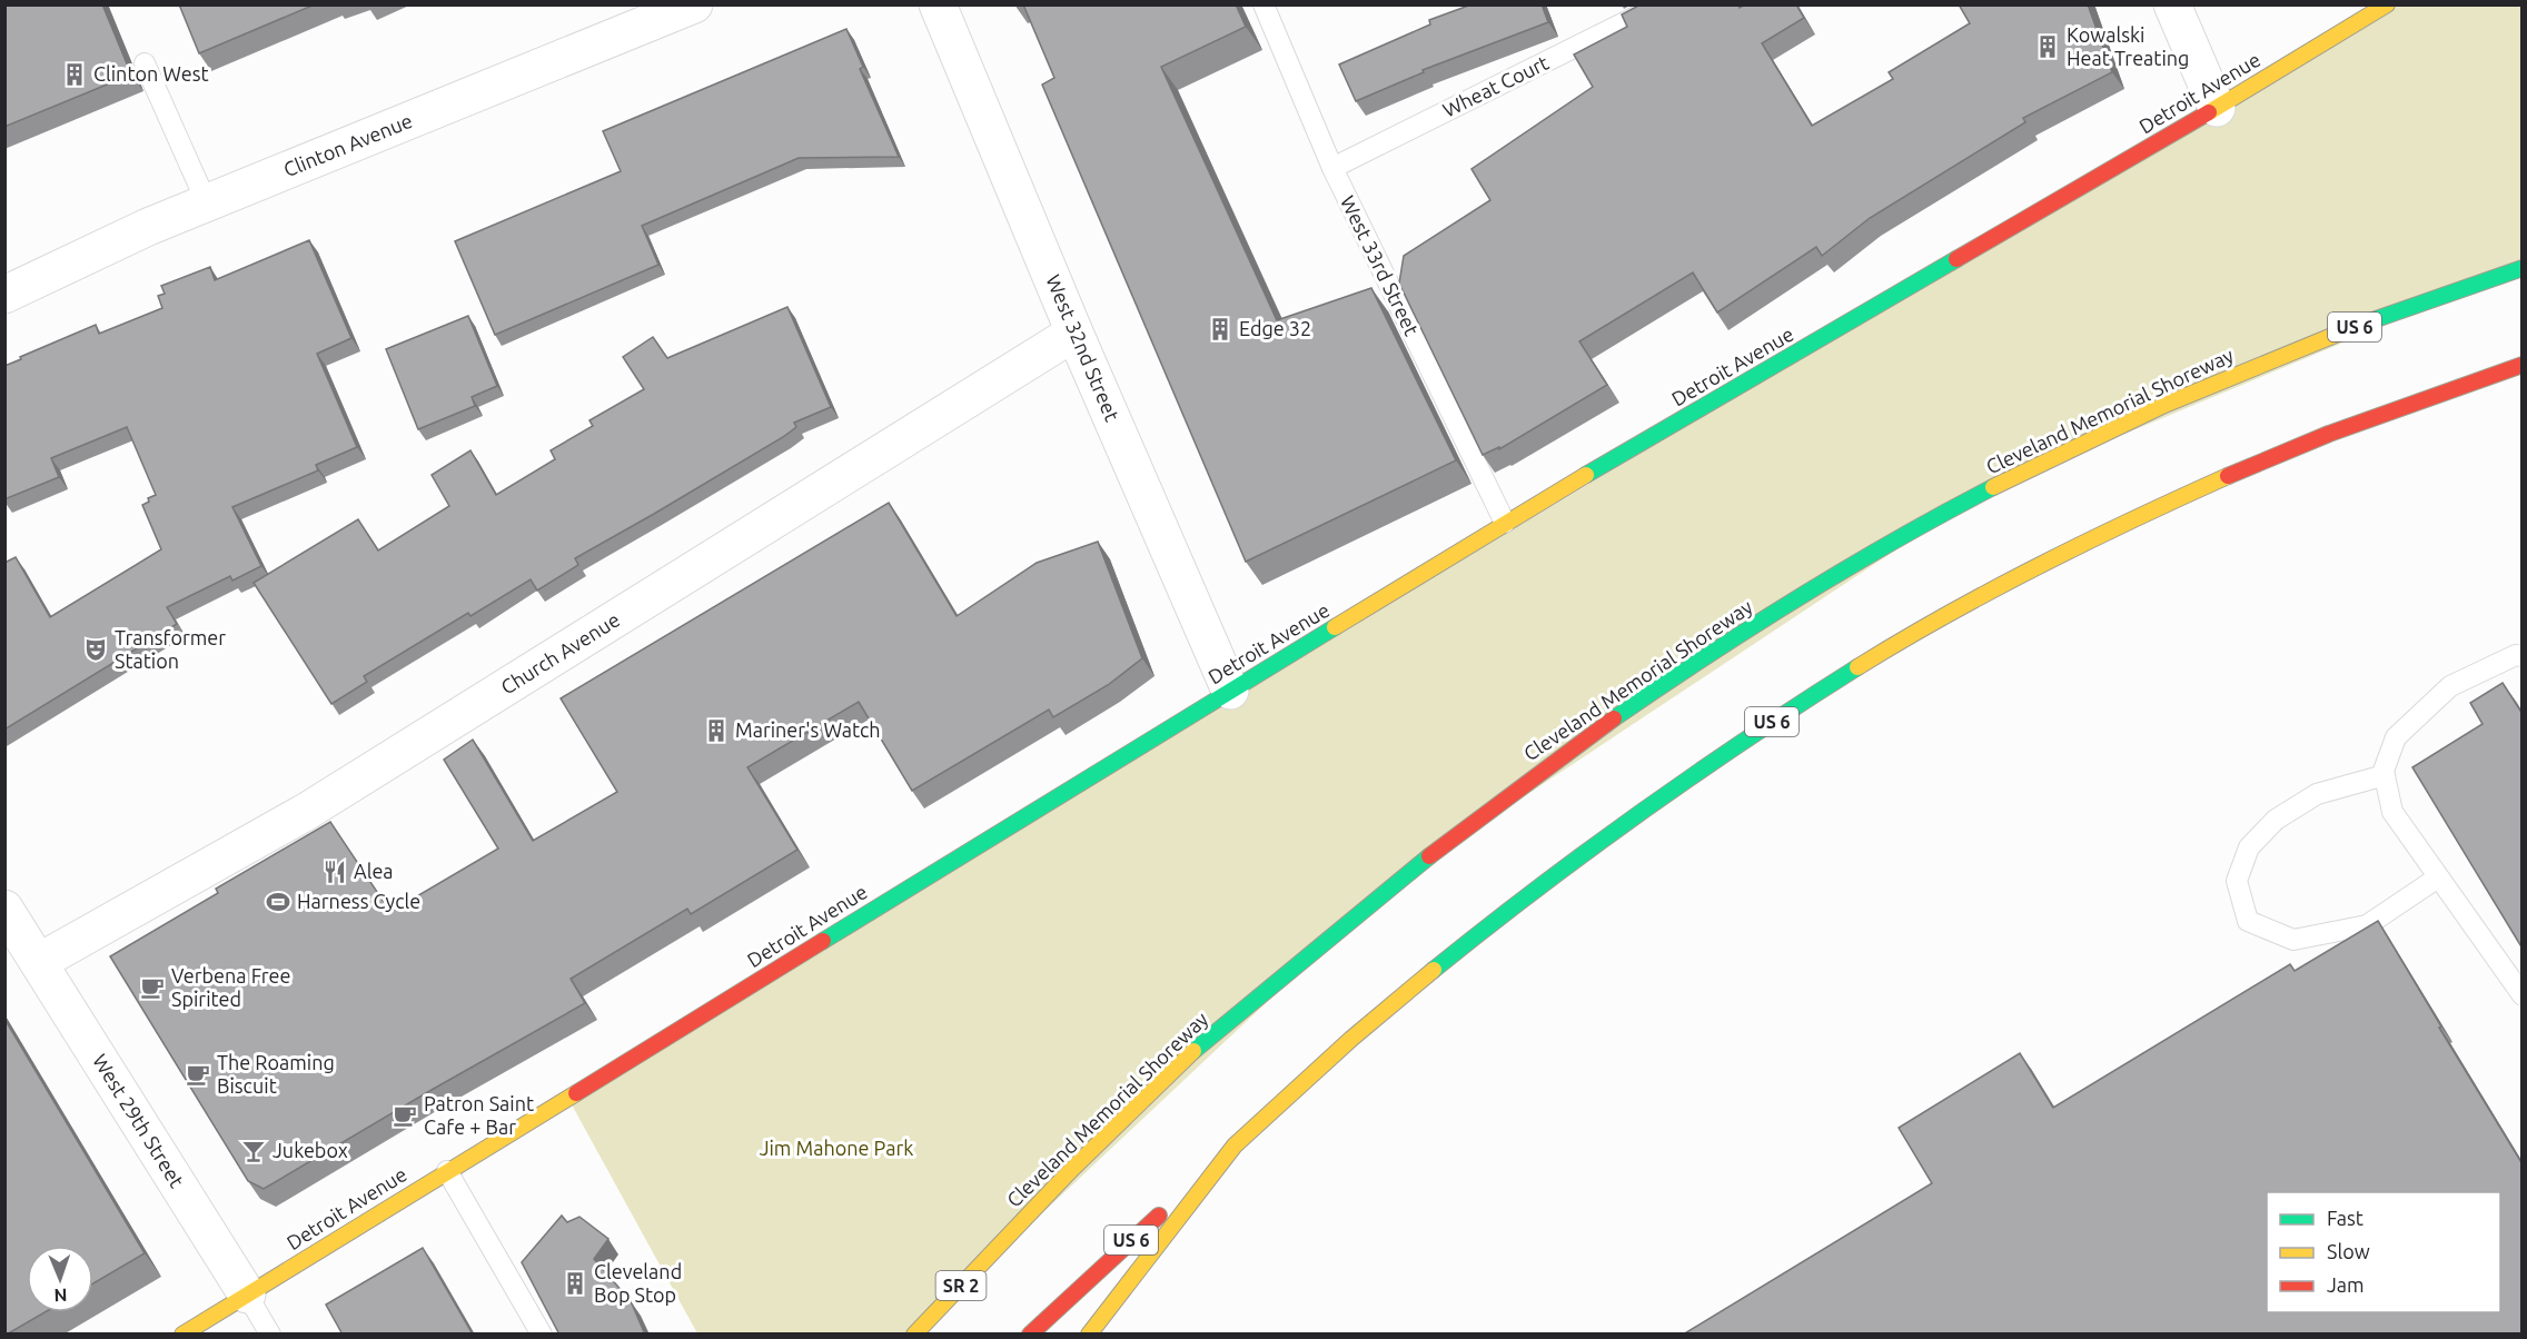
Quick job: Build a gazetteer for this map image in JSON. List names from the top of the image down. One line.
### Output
{"streets":{"main road":["Detroit Avenue","US 6","Cleveland Memorial Shoreway","SR 2"],"street":["Clinton Avenue","West 32nd Street","Church Avenue","West 29th Street"],"lane":["Wheat Court","West 33rd Street"]},"crossings":[["Wheat Court","West 33rd Street"],["Detroit Avenue","West 33rd Street"],["Detroit Avenue","West 32nd Street"],["Detroit Avenue","West 29th Street"],["US 6","Cleveland Memorial Shoreway"],["West 32nd Street","Church Avenue"],["Church Avenue","West 29th Street"]],"parks":["Jim Mahone Park"],"places":{"building":["Kowalski Heat Treating","Clinton West","Edge 32","Mariner's Watch","Cleveland Bop Stop"],"theatre":["Transformer Station"],"restaurant":["Alea"],"sports":["Harness Cycle"],"cafe":["Verbena Free Spirited","The Roaming Biscuit","Patron Saint Cafe + Bar"],"bar":["Jukebox"]},"legend":["Fast","Slow","Jam"],"north":"bottom"}
